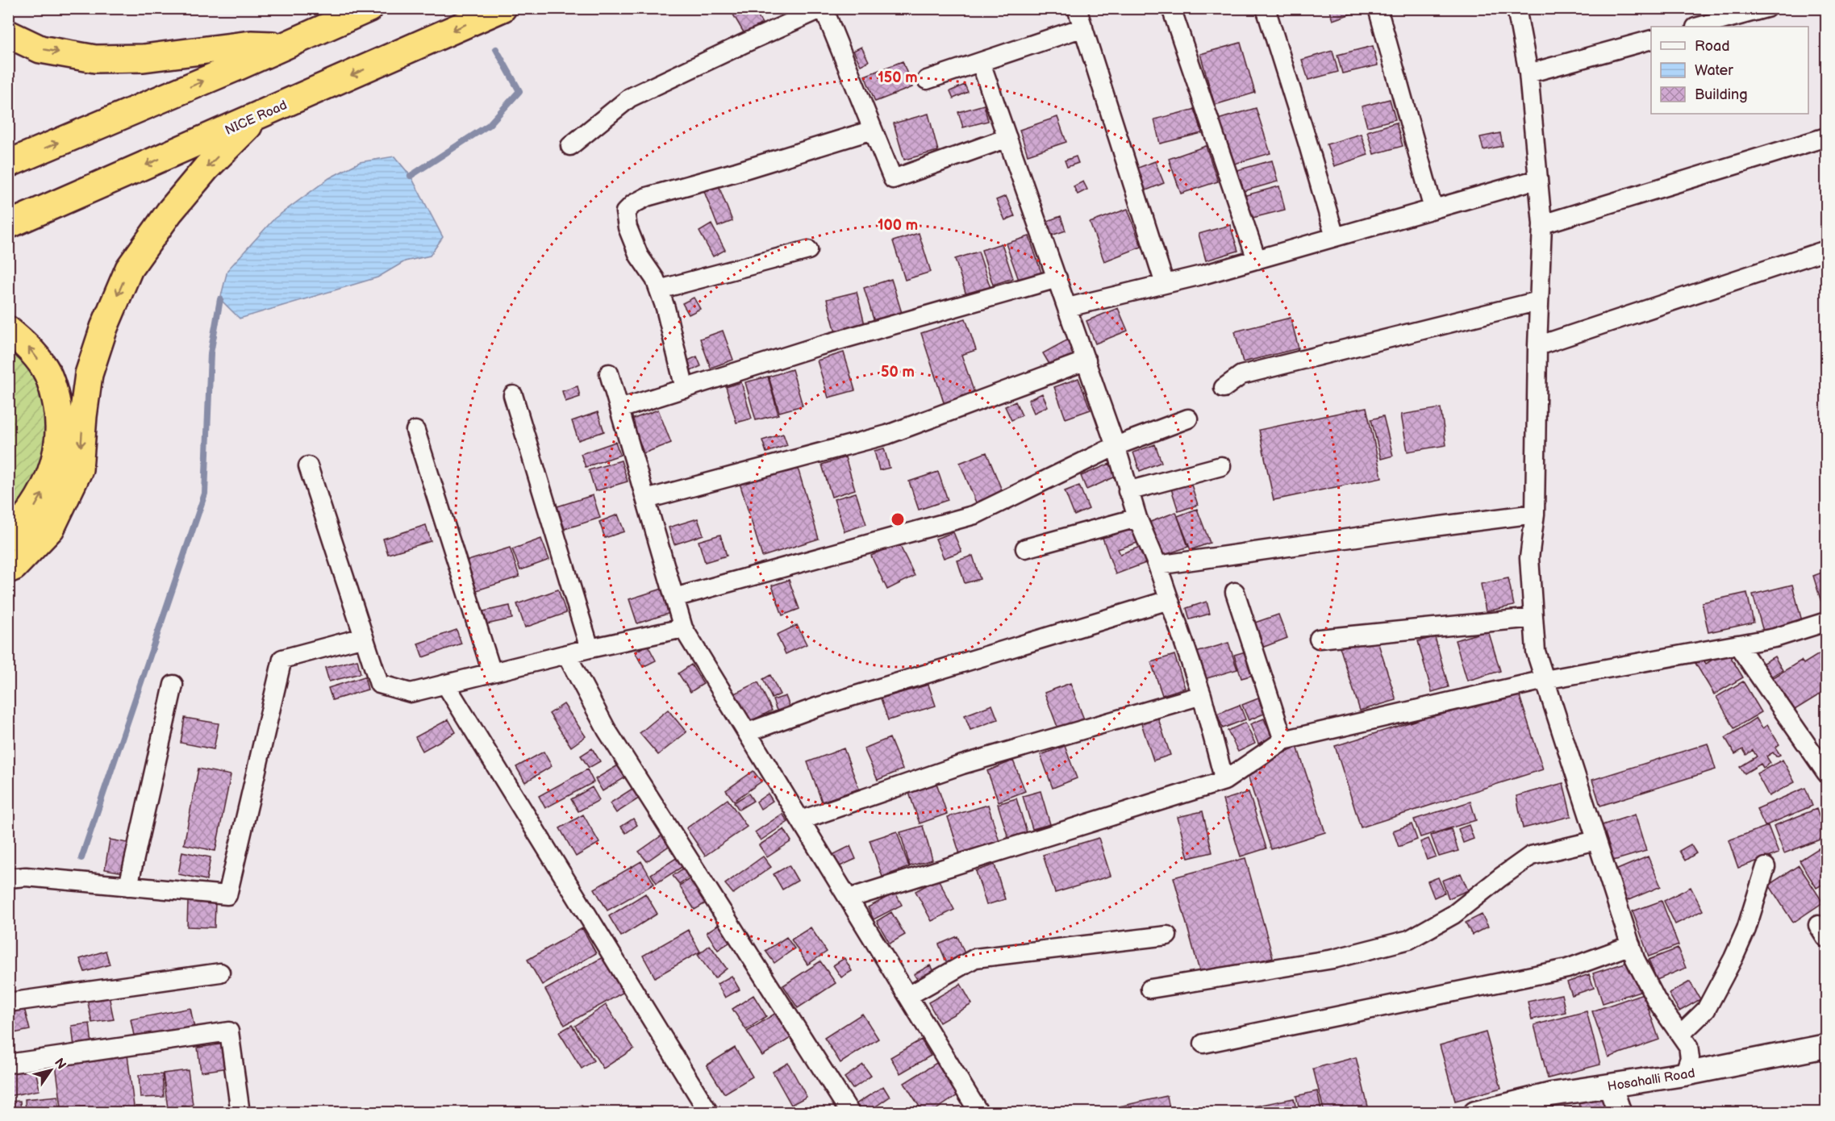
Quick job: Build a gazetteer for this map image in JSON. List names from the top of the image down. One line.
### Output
{"streets":{"highway":["NICE Road"],"street":["Hosahalli Road"]},"legend":["Road","Water","Building"],"north":"top right","rings":["150 m","100 m","50 m"]}
